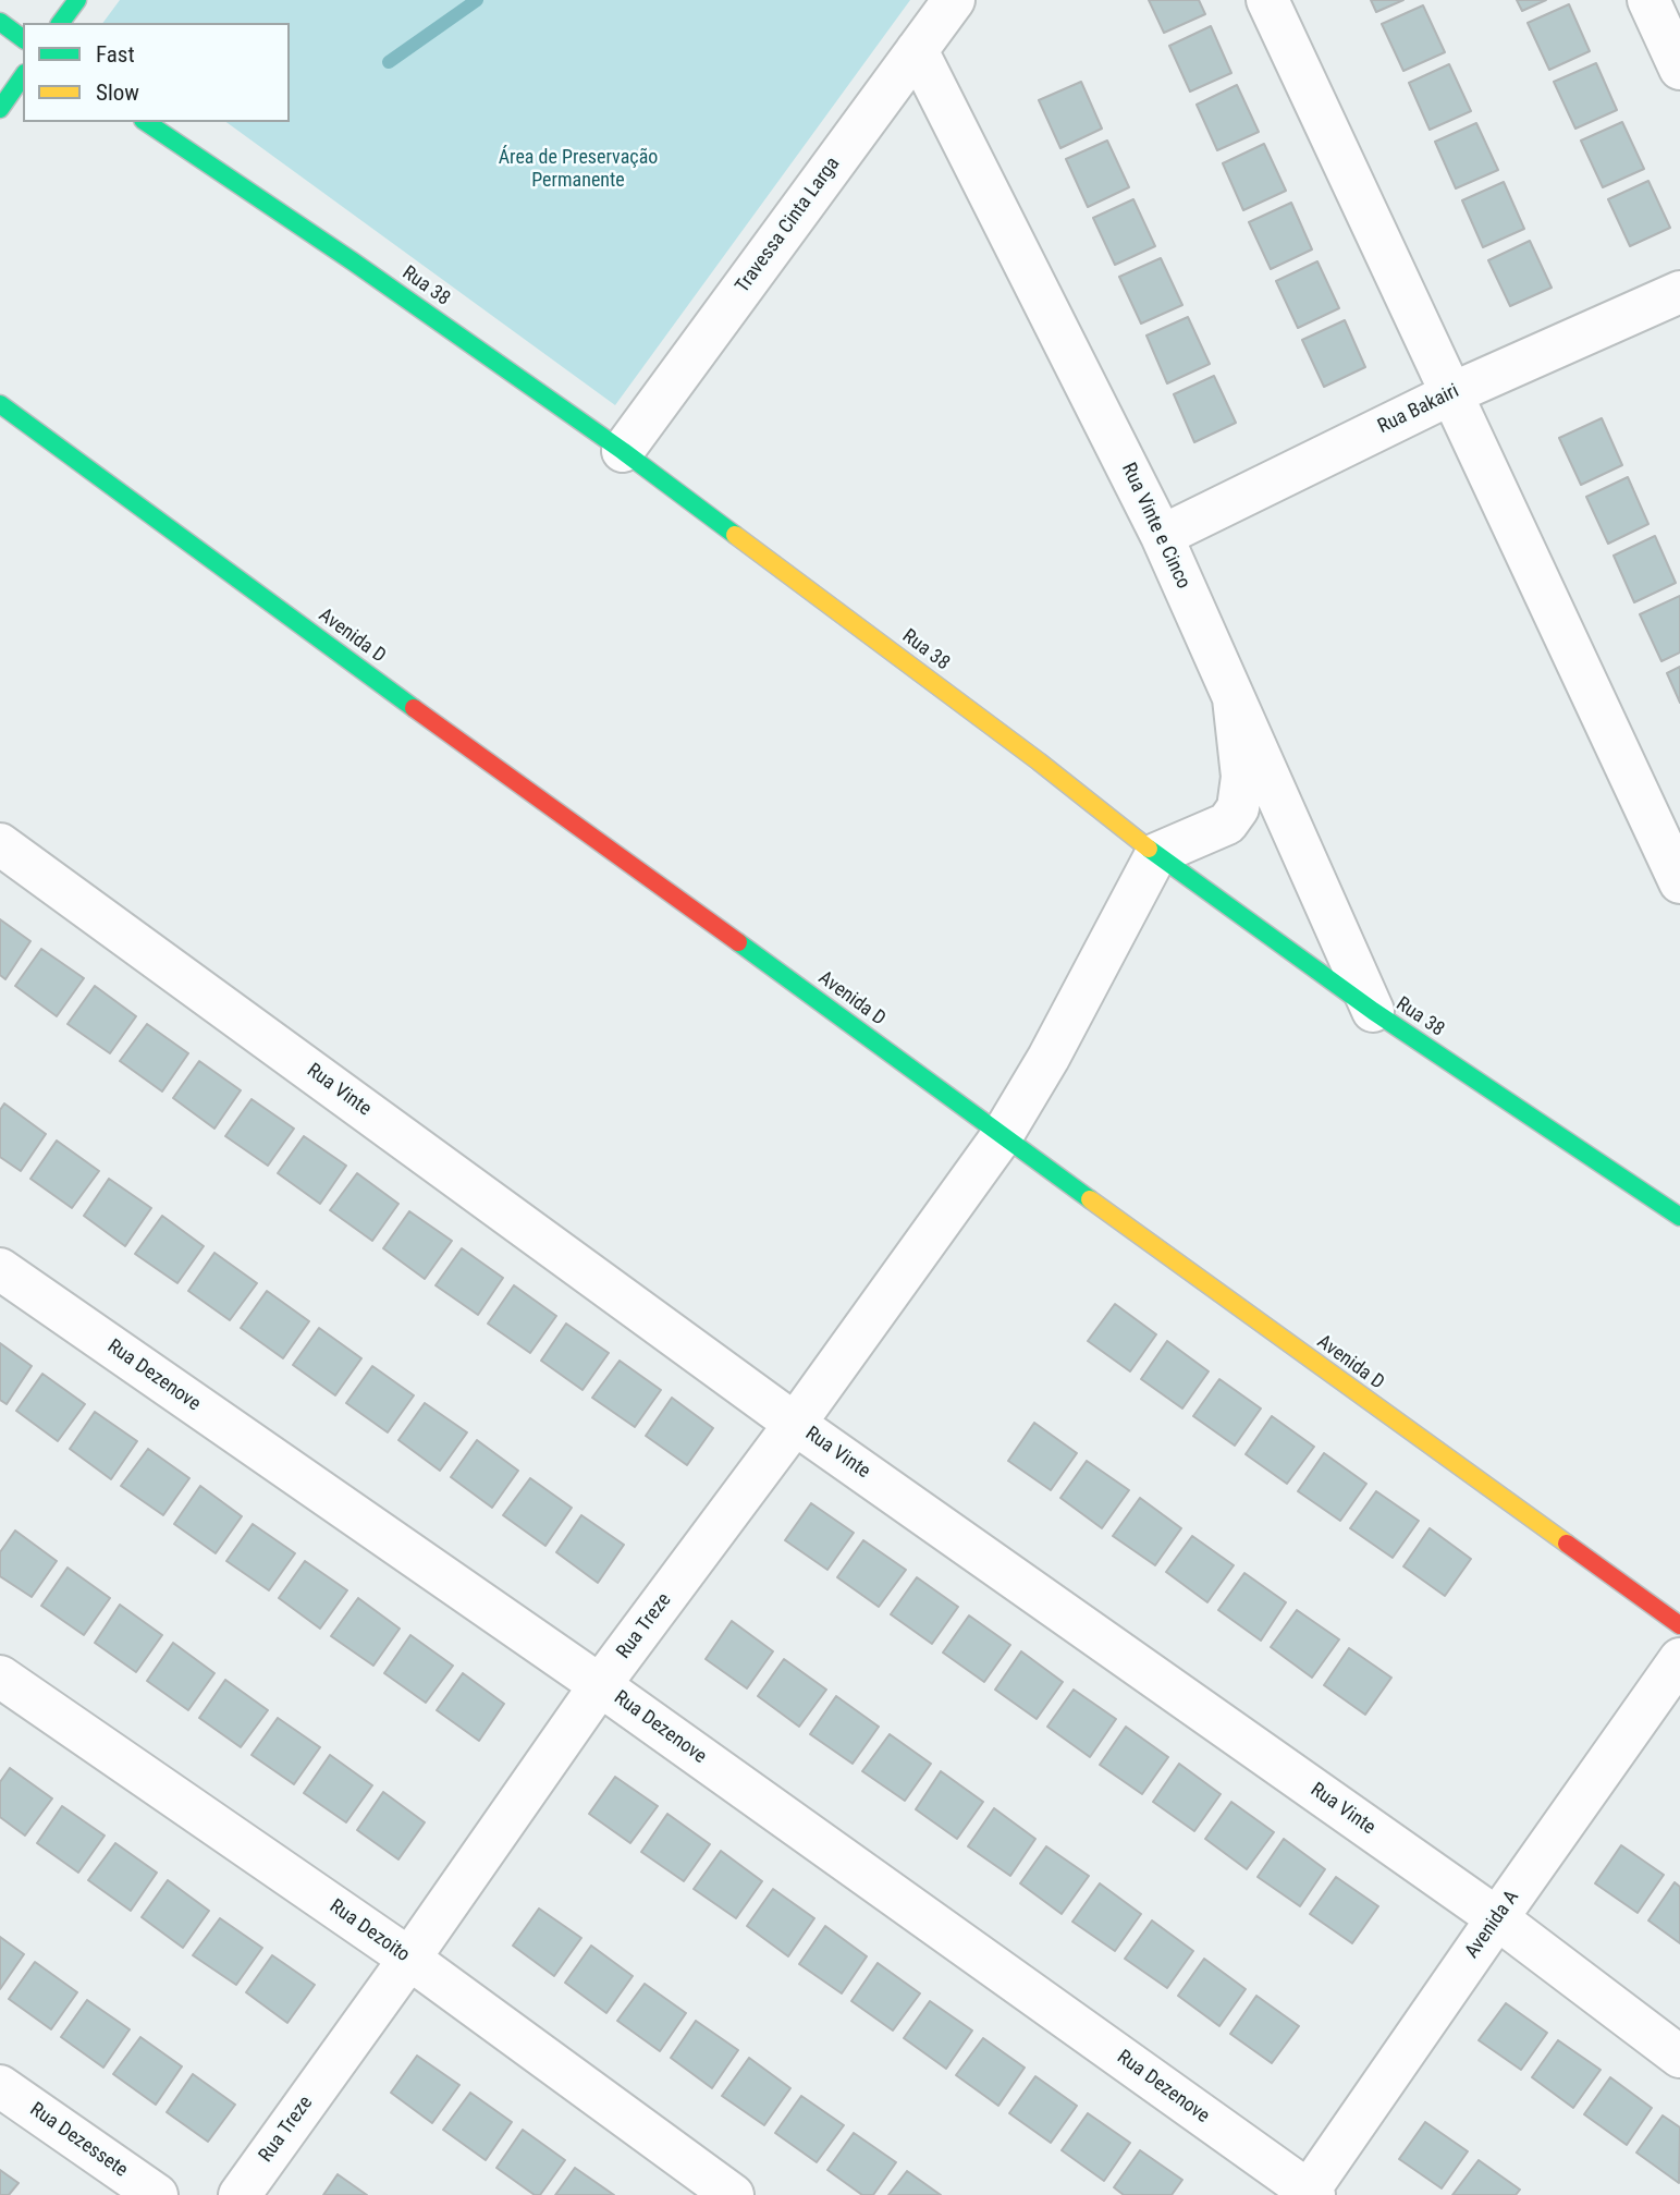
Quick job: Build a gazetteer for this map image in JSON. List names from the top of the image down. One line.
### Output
{"streets":{"street":["Travessa Cinta Larga","Rua 38","Rua Bakairi","Rua Vinte e Cinco","Avenida D","Rua Vinte","Rua Dezenove","Rua Treze","Avenida A","Rua Dezoito","Rua Dezessete"]},"crossings":[["Travessa Cinta Larga","Rua 38"],["Travessa Cinta Larga","Rua Vinte e Cinco"],["Rua 38","Rua Vinte e Cinco"],["Rua 38","Rua Treze"],["Rua Bakairi","Rua Vinte e Cinco"],["Avenida D","Rua Treze"],["Rua Vinte","Rua Treze"],["Rua Vinte","Avenida A"],["Rua Dezenove","Rua Treze"],["Rua Dezenove","Avenida A"],["Rua Treze","Rua Dezoito"]],"parks":["Área de Preservação Permanente"],"legend":["Fast","Slow"]}
